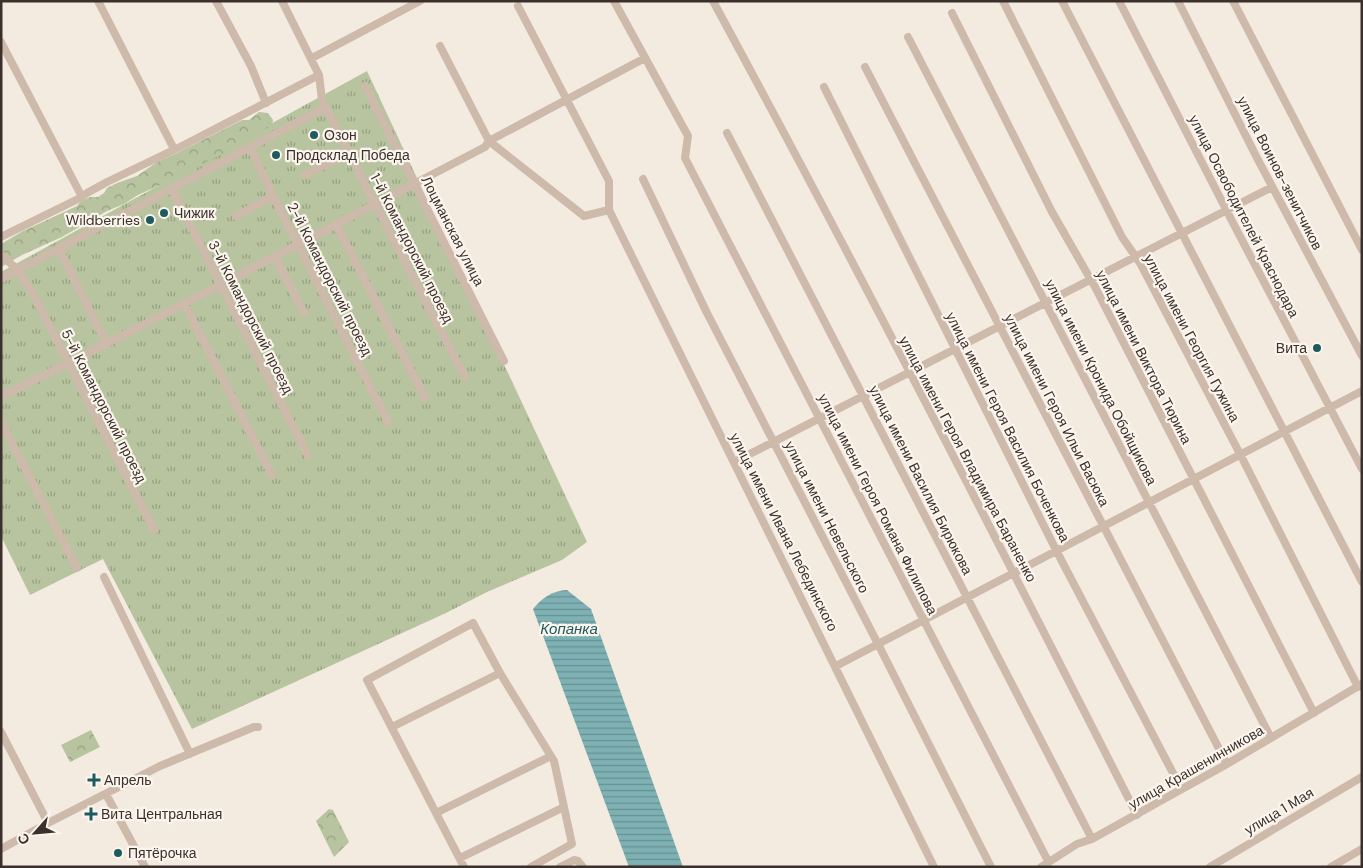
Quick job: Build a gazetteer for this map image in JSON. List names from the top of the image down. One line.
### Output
{"streets":{"street":["улица Воинов-зенитчиков","улица Освободителей Краснодара","Лоцманская улица","1-й Командорский проезд","2-й Командорский проезд","3-й Командорский проезд","улица имени Георгия Гужина","улица имени Виктора Тюрина","улица имени Кронида Обойщикова","5-й Командорский проезд","улица имени Героя Ильи Васюка","улица имени Героя Василия Боченкова","улица имени Героя Владимира Бараненко","улица имени Василия Бирюкова","улица имени Героя Романа Филипова","улица имени Невельского","улица имени Ивана Лебединского","улица Крашенинникова","улица 1 Мая"]},"crossings":[["улица имени Георгия Гужина","улица Крашенинникова"],["улица имени Виктора Тюрина","улица Крашенинникова"],["улица имени Кронида Обойщикова","улица Крашенинникова"],["улица имени Героя Ильи Васюка","улица Крашенинникова"],["улица имени Героя Владимира Бараненко","улица Крашенинникова"],["улица имени Василия Бирюкова","улица Крашенинникова"],["улица имени Героя Романа Филипова","улица Крашенинникова"]],"water":["Копанка"],"places":{"other":["Озон","Продсклад Победа","Чижик","Wildberries","Вита","Пятёрочка"],"health":["Апрель","Вита Центральная"]},"north":"bottom left"}
